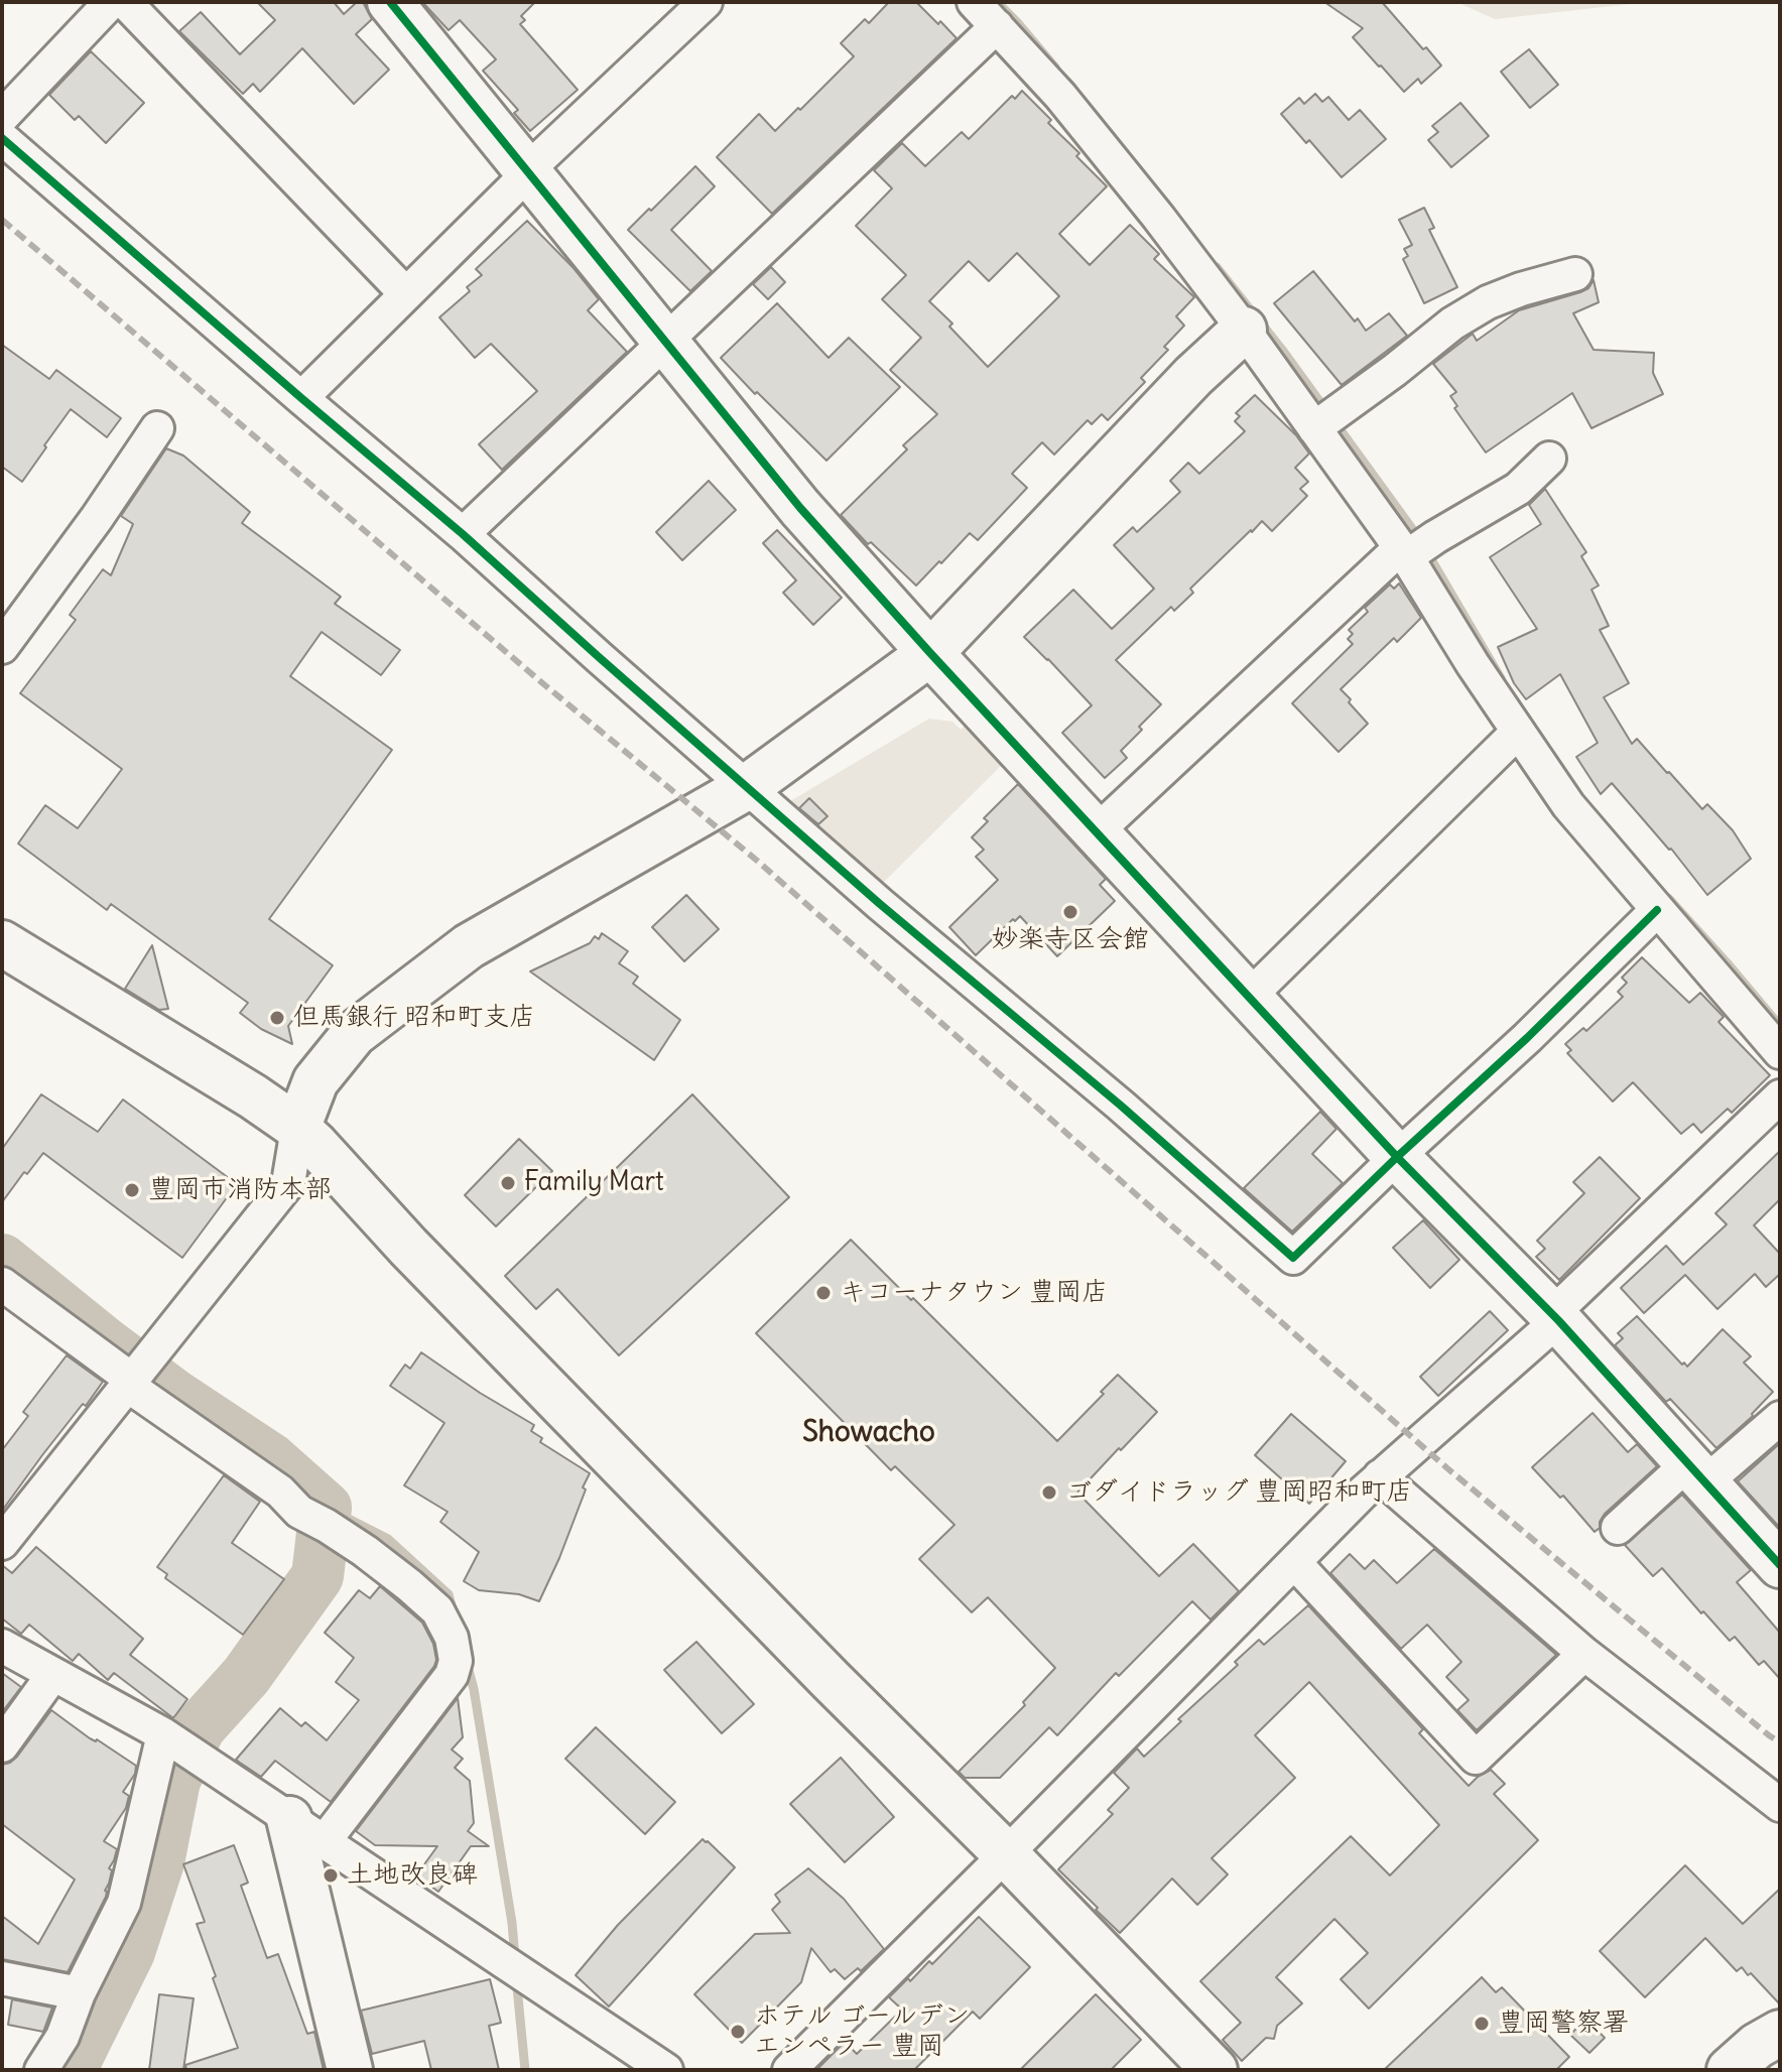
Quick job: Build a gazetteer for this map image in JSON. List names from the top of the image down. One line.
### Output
{"districts":["Showacho"],"places":["妙楽寺区会館","但馬銀行 昭和町支店","Family Mart","豊岡市消防本部","キコーナタウン 豊岡店","ゴダイドラッグ 豊岡昭和町店","土地改良碑","豊岡警察署","ホテル ゴールデン エンペラー 豊岡"]}
